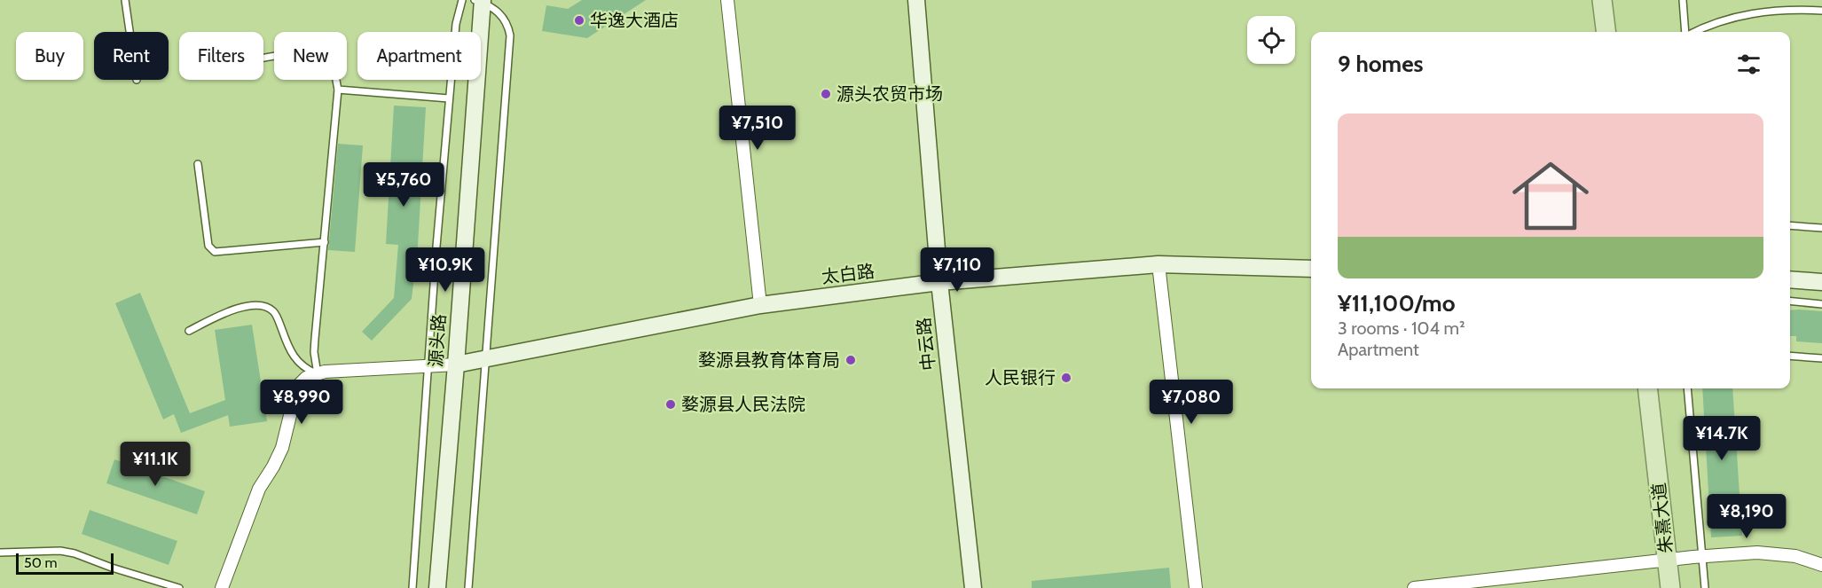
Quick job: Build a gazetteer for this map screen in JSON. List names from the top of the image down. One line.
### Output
{"streets":{"main road":["朱熹大道"],"street":["太白路","源头路","中云路"]},"crossings":[["太白路","源头路"],["太白路","中云路"]],"places":["华逸大酒店","源头农贸市场","婺源县教育体育局","人民银行","婺源县人民法院"],"scale_bar":"50 m","page":{"chip":["Buy","Rent","Filters","New","Apartment"],"heading":"9 homes","list":[{"name":"¥11,100/mo","note":"3 rooms · 104 m² · Apartment"}],"price":["¥7,510","¥5,760","¥10.9K","¥7,110","¥8,990","¥7,080","¥14.7K","¥11.1K","¥8,190"],"scale":"50 m"}}
